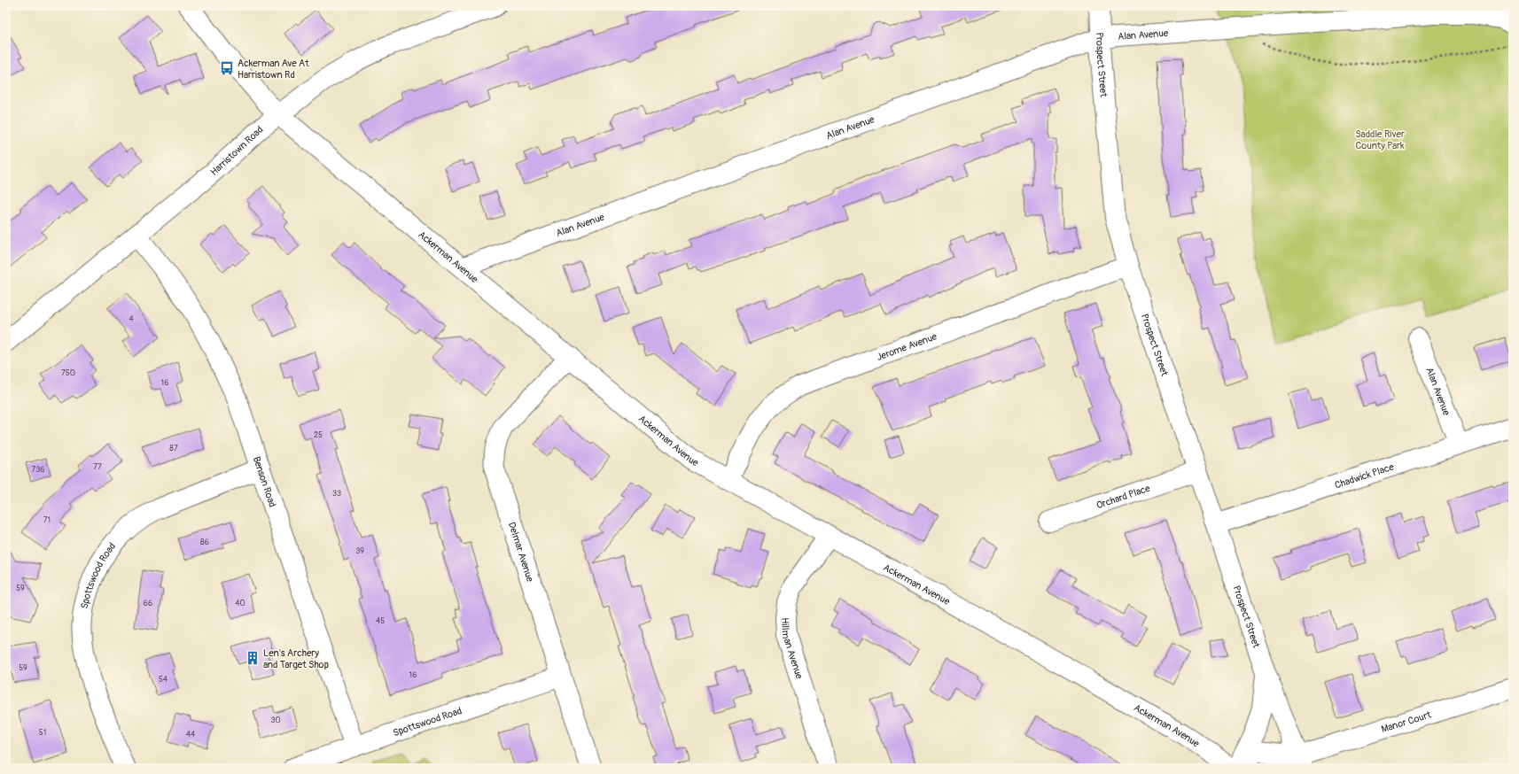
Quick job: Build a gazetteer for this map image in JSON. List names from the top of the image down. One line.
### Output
{"streets":{"street":["Alan Avenue","Prospect Street","Harristown Road","Ackerman Avenue","Jerome Avenue","Chadwick Place","Benson Road","Orchard Place","Delmar Avenue","Spottswood Road","Hillman Avenue","Manor Court"]},"crossings":[["Alan Avenue","Prospect Street"],["Alan Avenue","Ackerman Avenue"],["Alan Avenue","Chadwick Place"],["Prospect Street","Jerome Avenue"],["Prospect Street","Chadwick Place"],["Prospect Street","Orchard Place"],["Prospect Street","Manor Court"],["Harristown Road","Ackerman Avenue"],["Harristown Road","Benson Road"],["Ackerman Avenue","Jerome Avenue"],["Ackerman Avenue","Delmar Avenue"],["Ackerman Avenue","Hillman Avenue"],["Benson Road","Spottswood Road"],["Delmar Avenue","Spottswood Road"]],"parks":["Saddle River County Park"],"places":{"bus stop":["Ackerman Ave At Harristown Rd"],"building":["Len's Archery and Target Shop"]},"house_numbers":["4","750","16","25","87","77","736","33","71","86","39","59","66","40","45","59","16","54","30","51","44"]}
